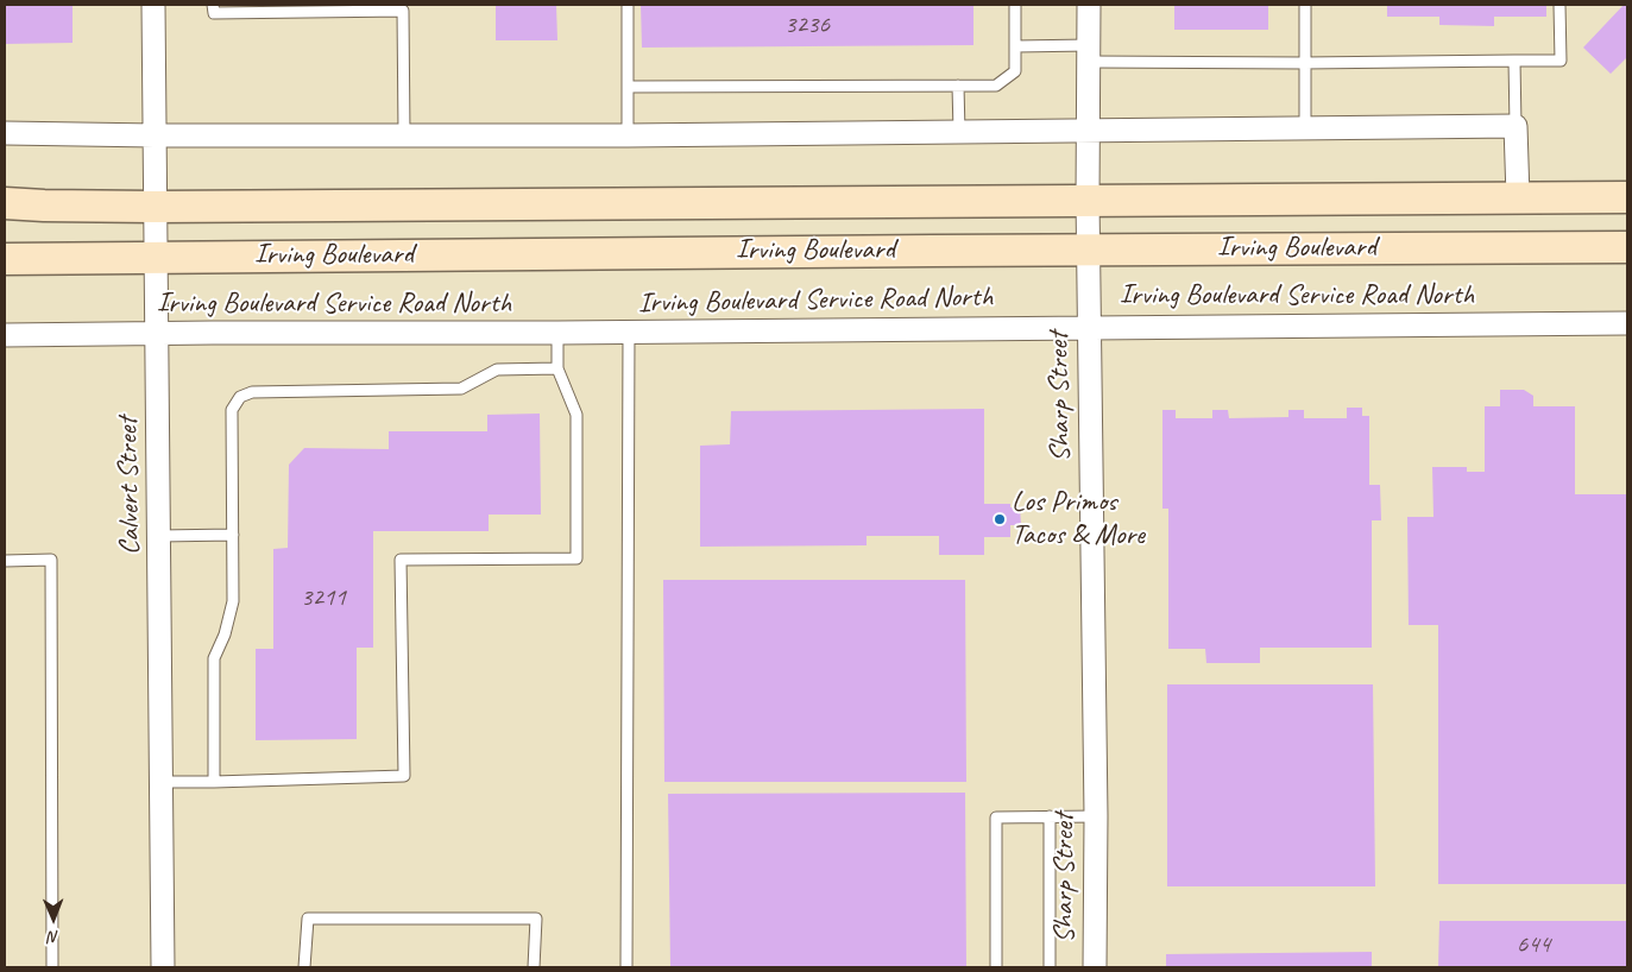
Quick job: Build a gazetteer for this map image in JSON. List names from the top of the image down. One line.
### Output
{"streets":{"main road":["Irving Boulevard"],"street":["Irving Boulevard Service Road North","Sharp Street","Calvert Street"]},"crossings":[["Irving Boulevard","Sharp Street"],["Irving Boulevard","Calvert Street"],["Irving Boulevard Service Road North","Sharp Street"],["Irving Boulevard Service Road North","Calvert Street"]],"places":["Los Primos Tacos & More"],"house_numbers":["3236","3211","644"],"north":"bottom"}
